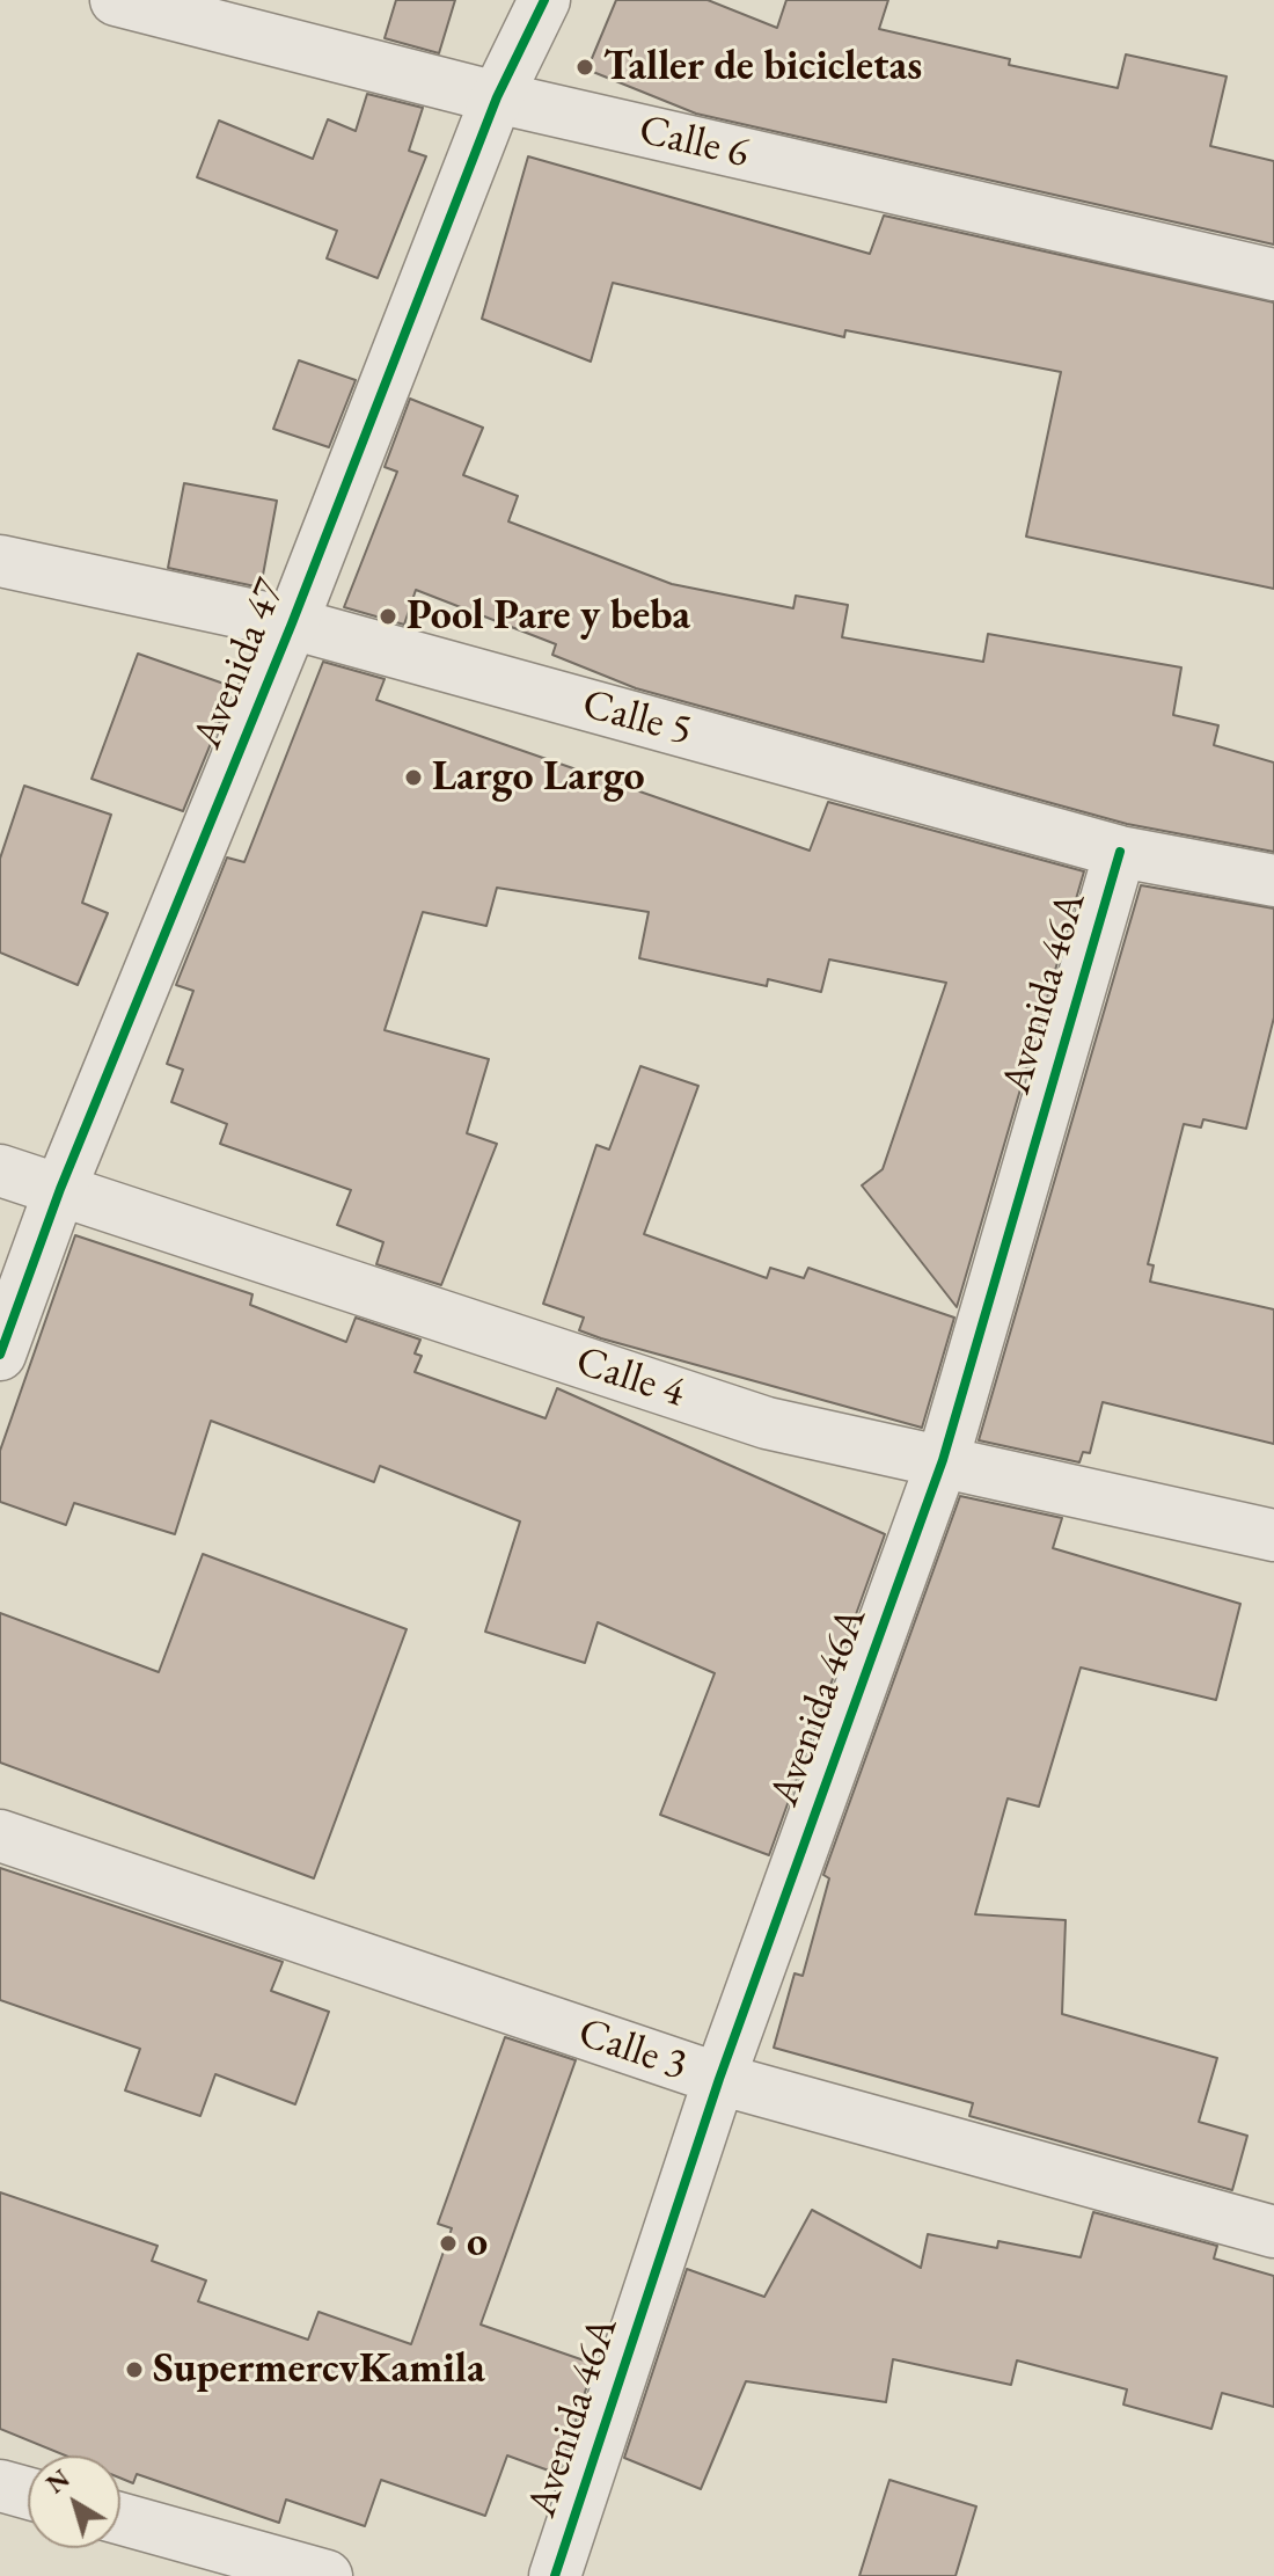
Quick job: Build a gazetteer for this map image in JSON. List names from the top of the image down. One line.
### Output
{"streets":{"street":["Calle 6","Avenida 47","Calle 5","Avenida 46A","Calle 4","Calle 3"]},"crossings":[["Calle 6","Avenida 47"],["Avenida 47","Calle 5"],["Avenida 47","Calle 4"],["Calle 5","Avenida 46A"],["Avenida 46A","Calle 4"],["Avenida 46A","Calle 3"]],"places":["Taller de bicicletas","Pool Pare y beba","Largo Largo","o","SupermercvKamila"],"north":"top left"}
